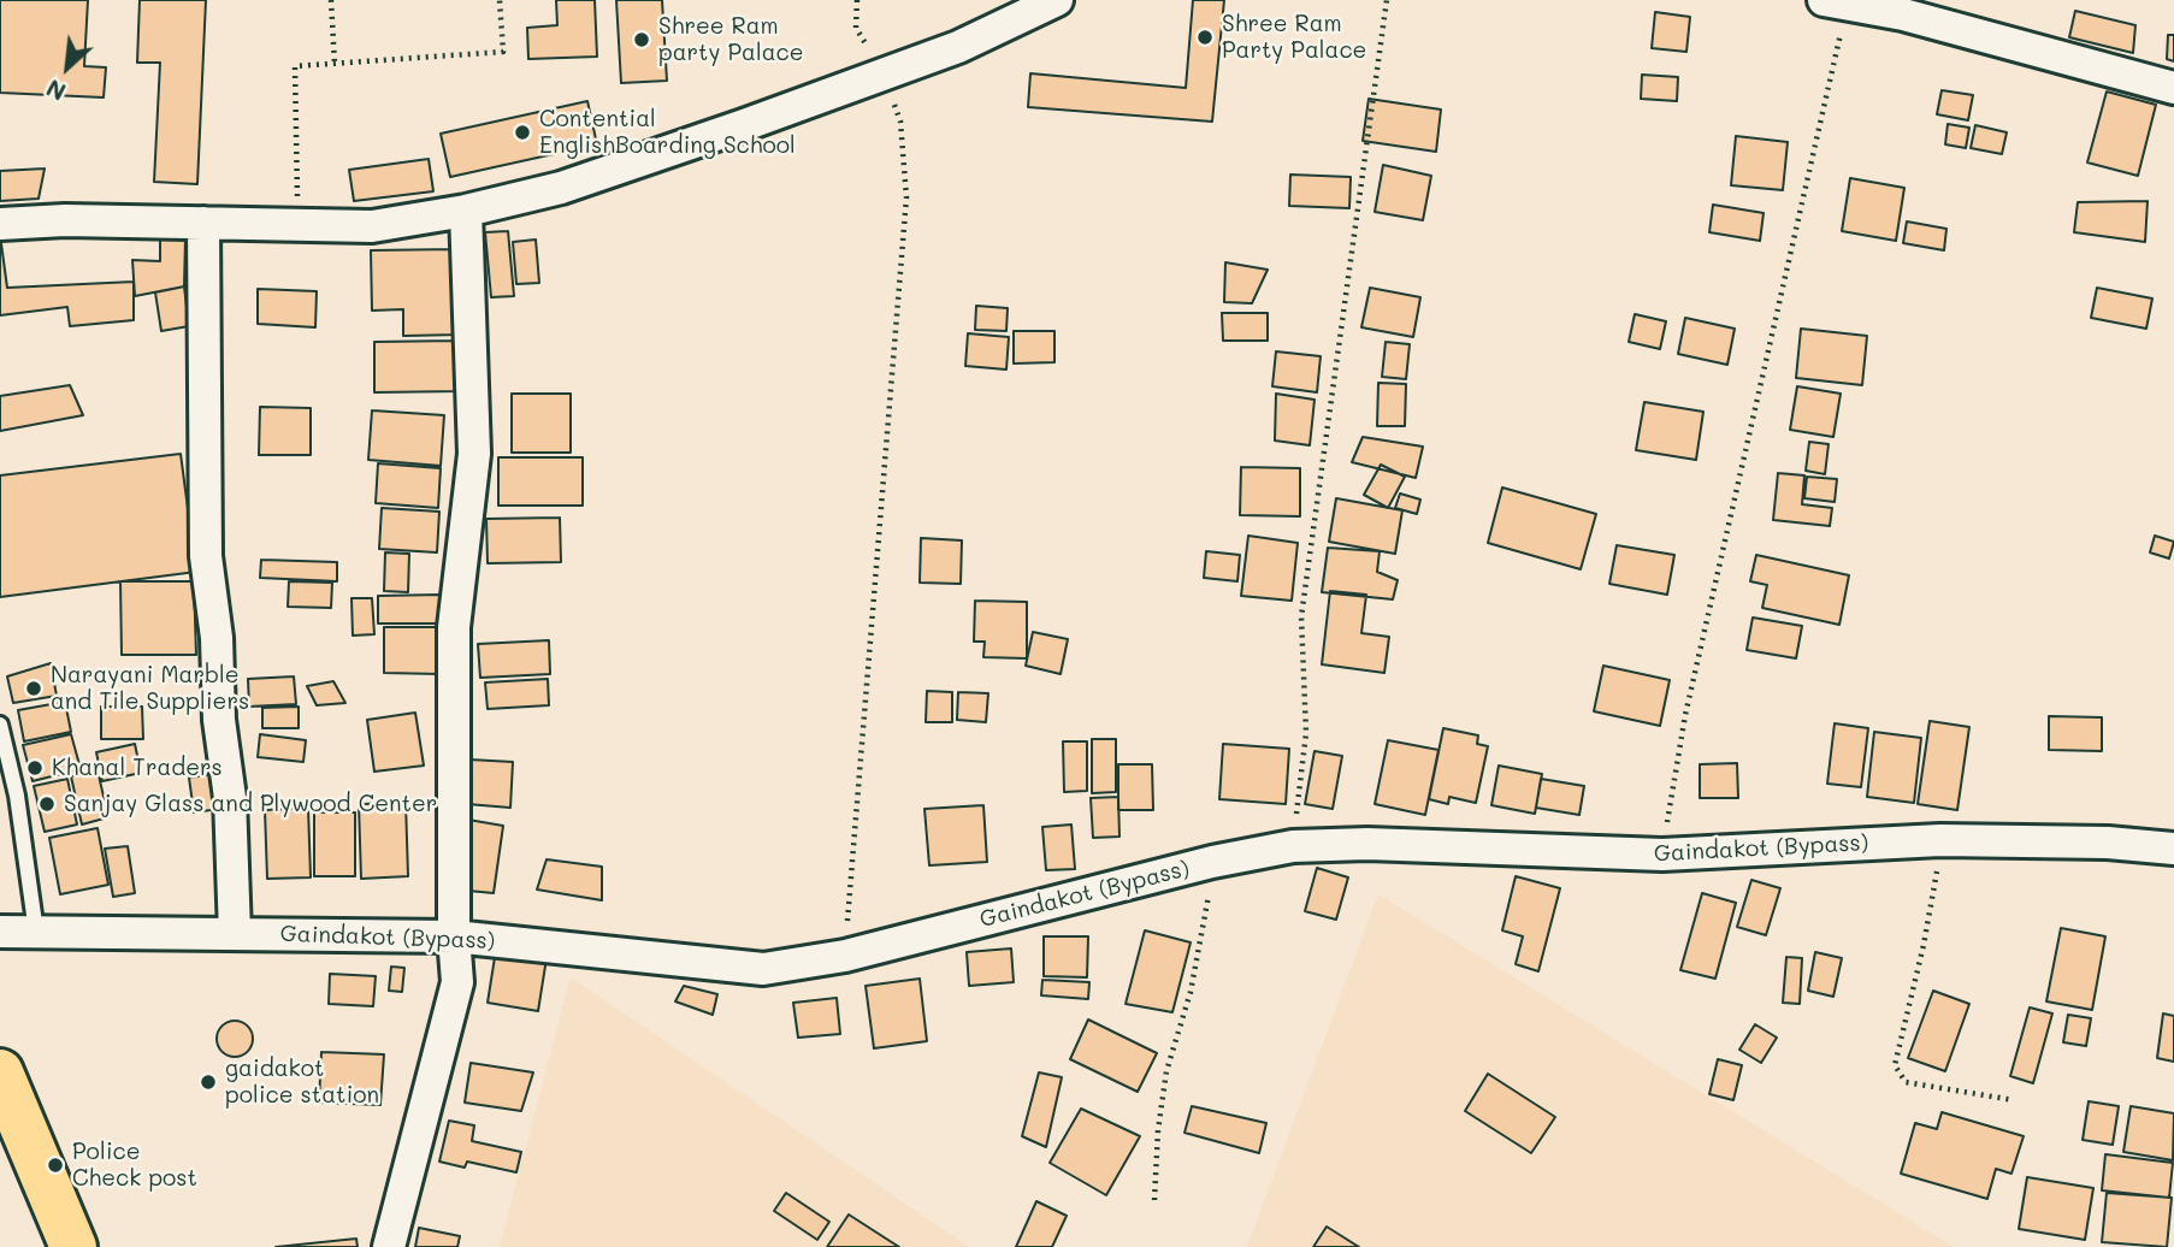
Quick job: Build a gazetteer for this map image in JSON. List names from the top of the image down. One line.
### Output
{"streets":{"street":["Gaindakot (Bypass)"]},"places":["Shree Ram Party Palace","Shree Ram party Palace","Contential EnglishBoarding School","Narayani Marble and Tile Suppliers","Khanal Traders","Sanjay Glass and Plywood Center","gaidakot police station","Police Check post"],"north":"bottom left"}
